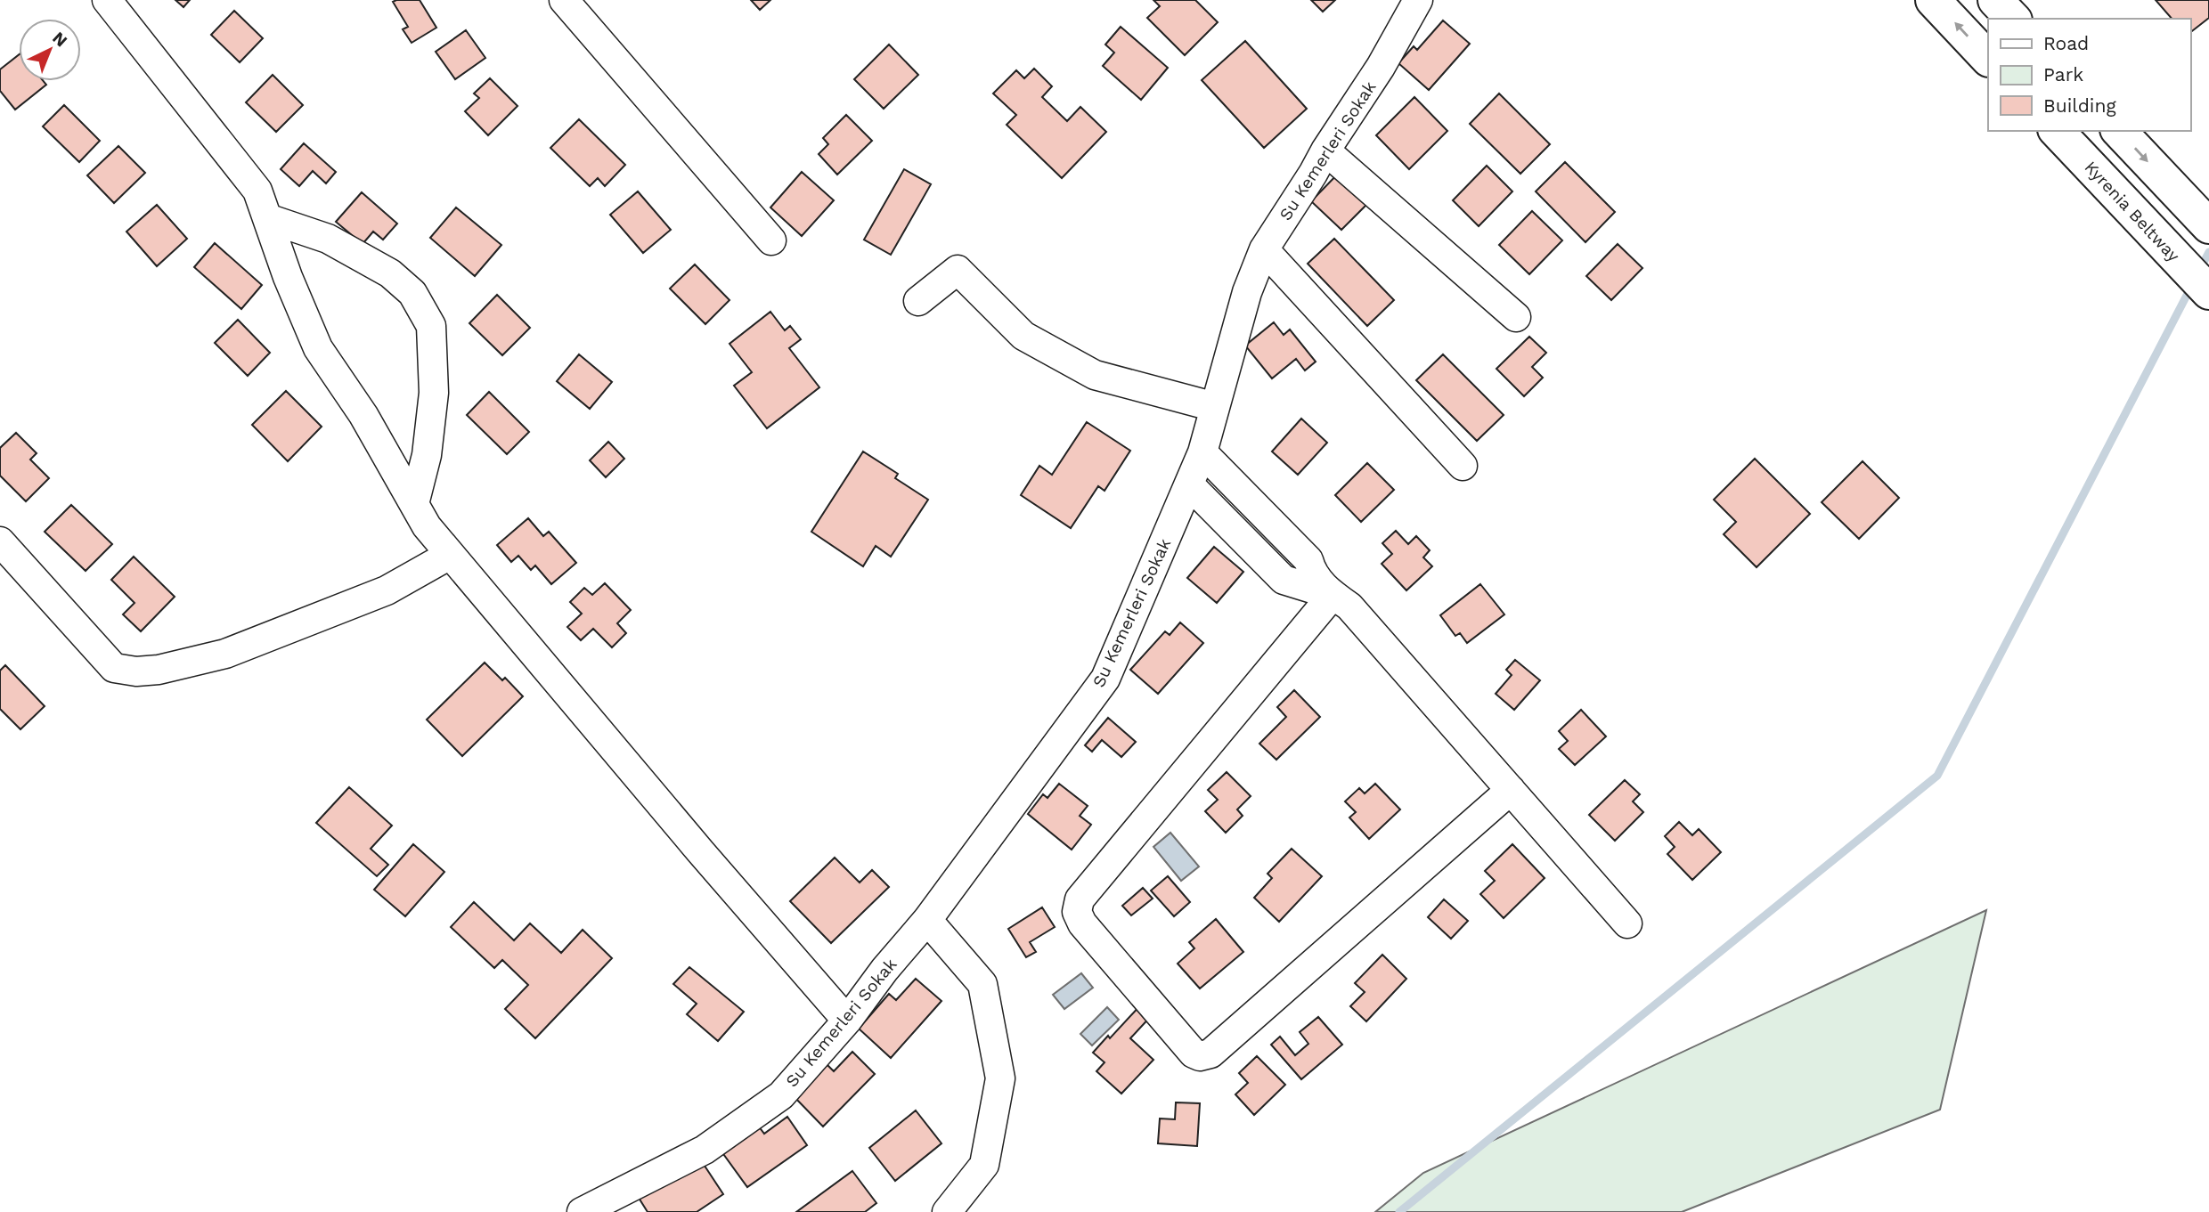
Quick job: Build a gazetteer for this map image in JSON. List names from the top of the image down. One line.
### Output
{"streets":{"highway":["Kyrenia Beltway"],"street":["Su Kemerleri Sokak"]},"legend":["Road","Park","Building"],"north":"top right"}
